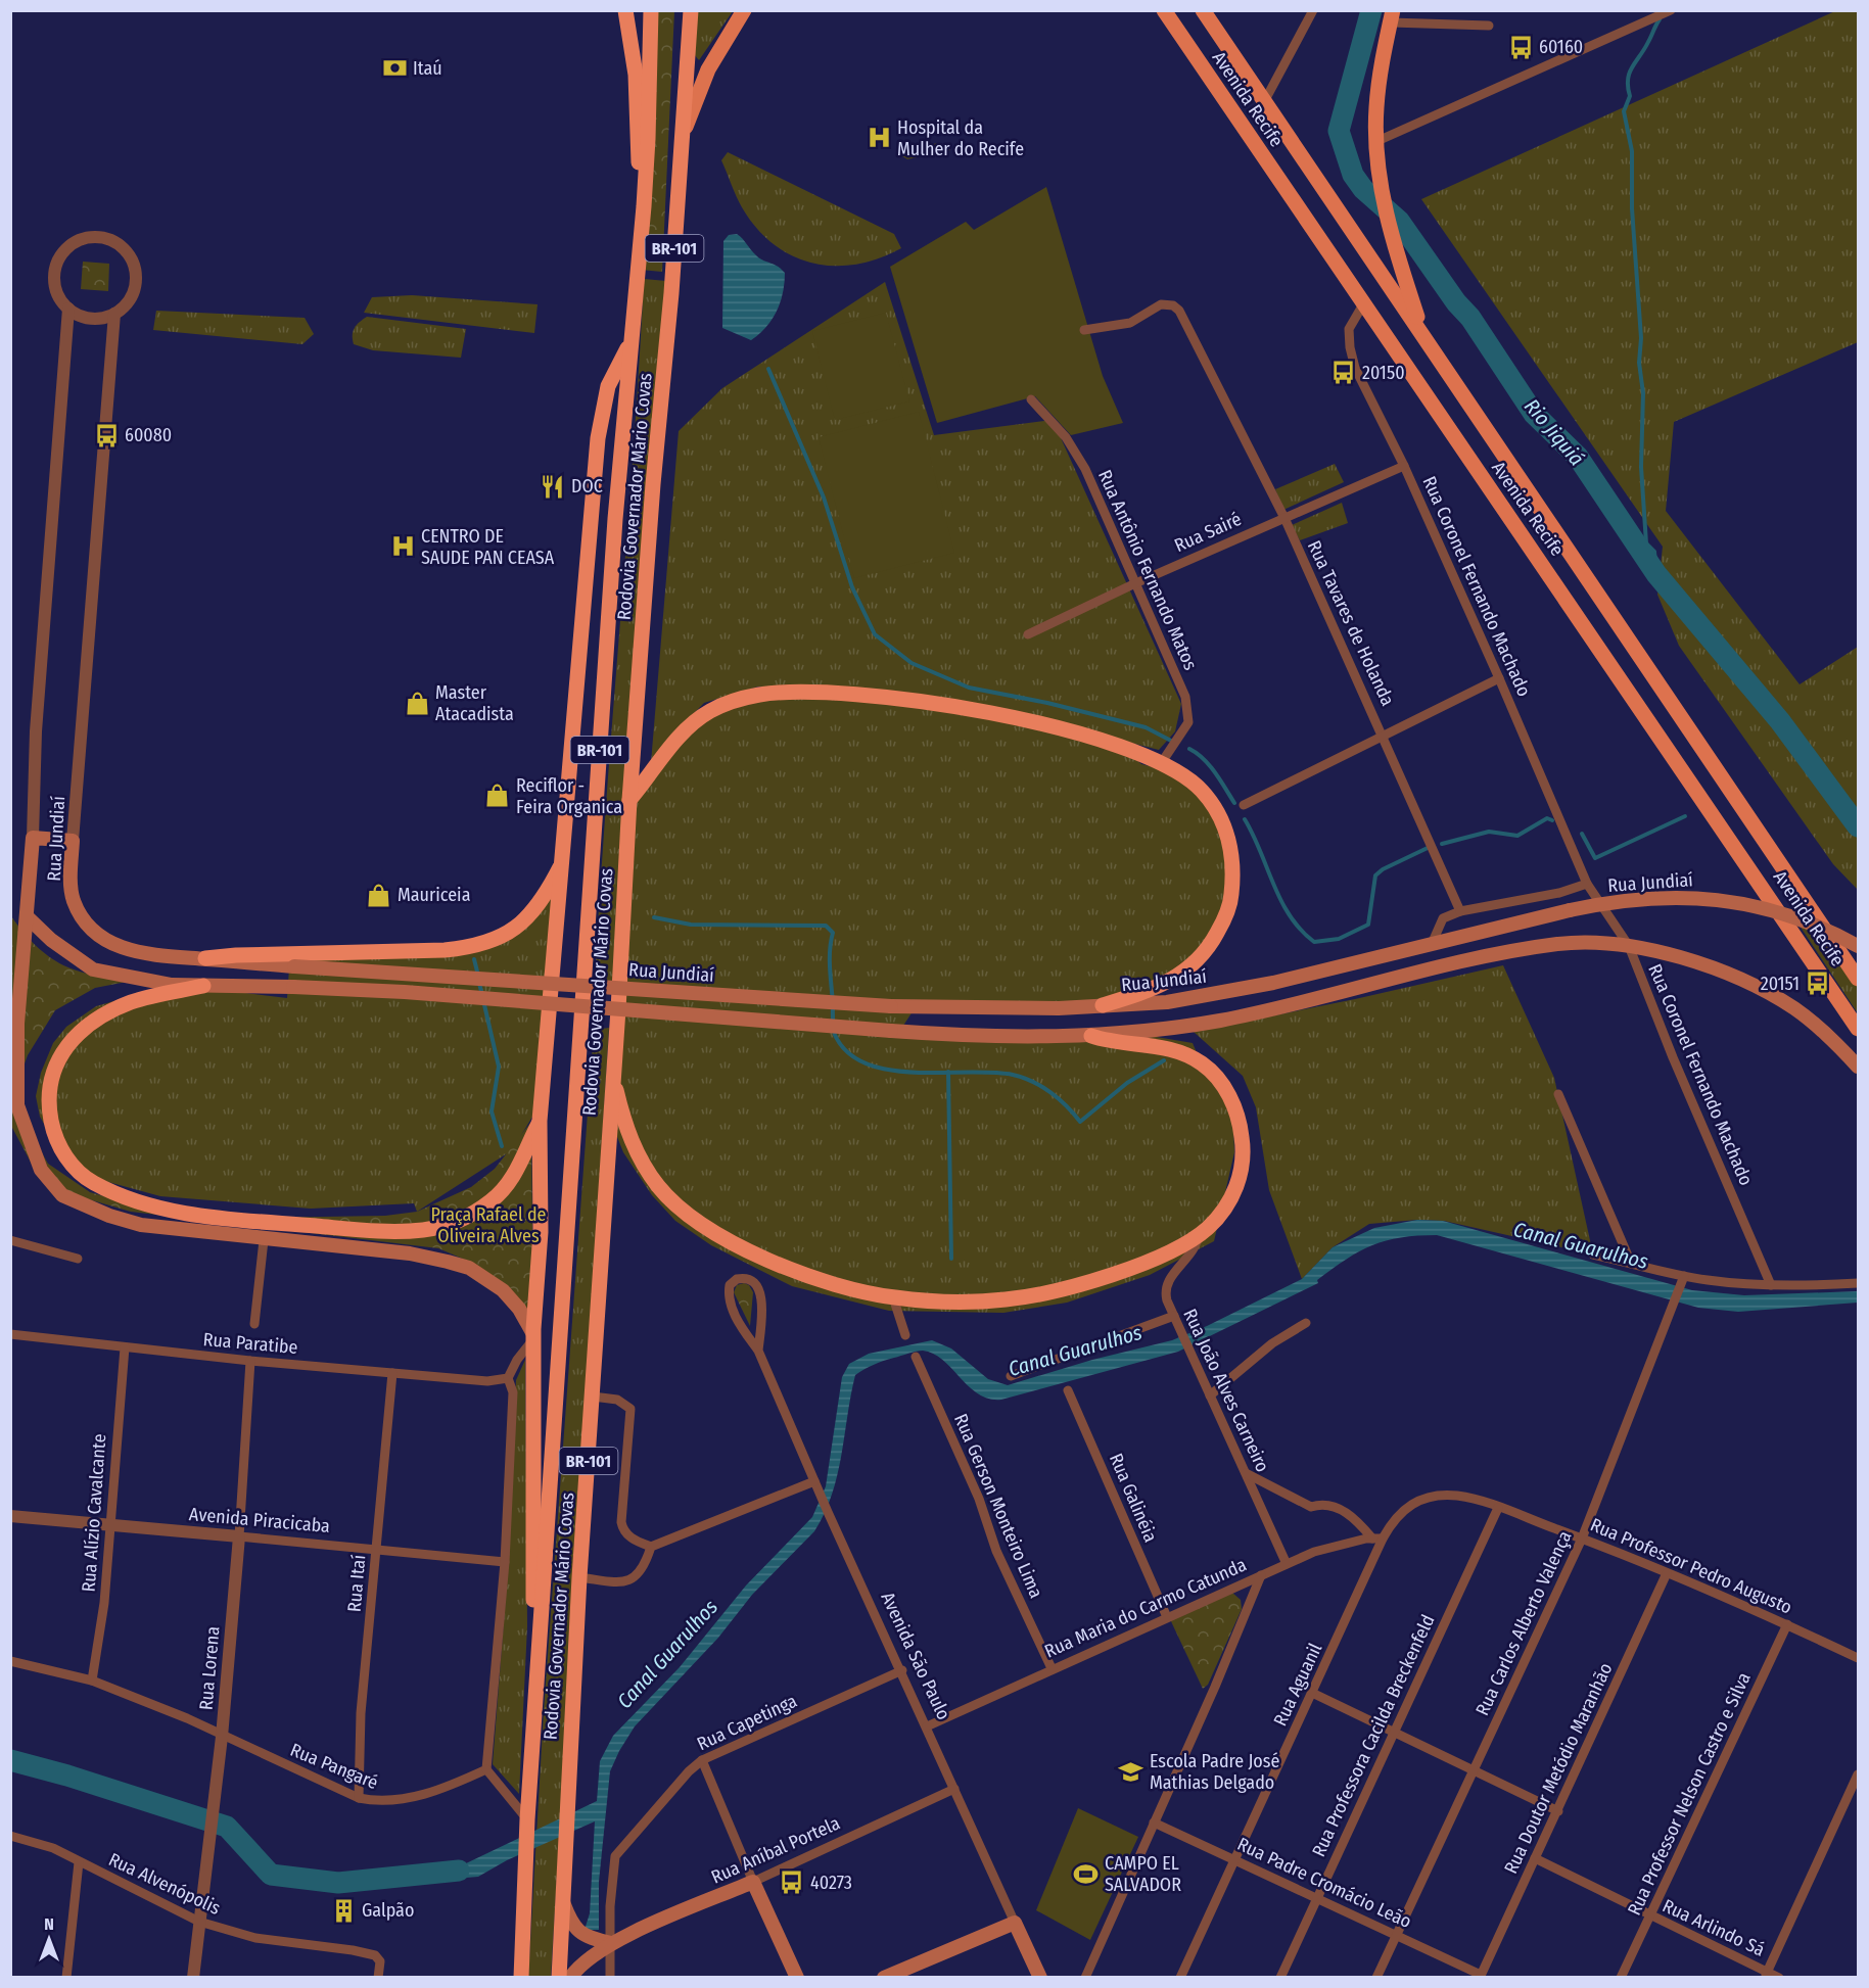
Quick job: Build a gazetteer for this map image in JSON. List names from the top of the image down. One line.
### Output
{"streets":{"highway":["BR-101","Rodovia Governador Mário Covas"],"main road":["Avenida Recife","Rua Jundiaí","Avenida São Paulo","Rua Aníbal Portela"],"street":["Rua Sairé","Rua Antônio Fernando Matos","Rua Coronel Fernando Machado","Rua Tavares de Holanda","Rua Paratibe","Rua João Alves Carneiro","Rua Galinéia","Rua Gerson Monteiro Lima","Rua Alízio Cavalcante","Avenida Piracicaba","Rua Professor Pedro Augusto","Rua Itaí","Rua Maria do Carmo Catunda","Rua Carlos Alberto Valença","Rua Lorena","Rua Aguanil","Rua Capetinga","Rua Professora Cacilda Breckenfeld","Rua Pangaré","Rua Doutor Metódio Maranhão","Rua Professor Nelson Castro e Silva","Rua Padre Cromácio Leão","Rua Alvenópolis","Rua Arlindo Sá"]},"crossings":[["Avenida Recife","Rua Coronel Fernando Machado"],["Rua Sairé","Rua Antônio Fernando Matos"],["Rua Sairé","Rua Coronel Fernando Machado"],["Rua Sairé","Rua Tavares de Holanda"],["Rua Paratibe","Rua Alízio Cavalcante"],["Rua Paratibe","Rua Itaí"],["Rua Paratibe","Rua Lorena"],["Rua João Alves Carneiro","Rua Maria do Carmo Catunda"],["Rua Galinéia","Rua Maria do Carmo Catunda"],["Rua Gerson Monteiro Lima","Rua Maria do Carmo Catunda"],["Rua Alízio Cavalcante","Avenida Piracicaba"],["Rua Alízio Cavalcante","Rua Pangaré"],["Avenida Piracicaba","Rua Itaí"],["Avenida Piracicaba","Rua Lorena"],["Rua Professor Pedro Augusto","Rua Maria do Carmo Catunda"],["Rua Professor Pedro Augusto","Rua Carlos Alberto Valença"],["Rua Professor Pedro Augusto","Rua Aguanil"],["Rua Professor Pedro Augusto","Rua Professora Cacilda Breckenfeld"],["Rua Professor Pedro Augusto","Rua Doutor Metódio Maranhão"],["Rua Professor Pedro Augusto","Rua Professor Nelson Castro e Silva"],["Rua Itaí","Rua Pangaré"],["Rua Maria do Carmo Catunda","Avenida São Paulo"],["Rua Maria do Carmo Catunda","Rua Aguanil"],["Rua Carlos Alberto Valença","Rua Padre Cromácio Leão"],["Avenida São Paulo","Rua Capetinga"],["Avenida São Paulo","Rua Aníbal Portela"],["Rua Lorena","Rua Pangaré"],["Rua Lorena","Rua Alvenópolis"],["Rua Aguanil","Rua Padre Cromácio Leão"],["Rua Capetinga","Rua Aníbal Portela"],["Rua Professora Cacilda Breckenfeld","Rua Padre Cromácio Leão"],["Rua Doutor Metódio Maranhão","Rua Padre Cromácio Leão"],["Rua Doutor Metódio Maranhão","Rua Arlindo Sá"],["Rua Professor Nelson Castro e Silva","Rua Arlindo Sá"]],"water":["Rio Jiquiá","Canal Guarulhos"],"parks":["Praça Rafael de Oliveira Alves"],"places":{"bus stop":["60160","20150","60080","20151","40273"],"bank":["Itaú"],"hospital":["Hospital da Mulher do Recife","CENTRO DE SAUDE PAN CEASA"],"restaurant":["DOC"],"shop":["Master Atacadista","Reciflor - Feira Organica","Mauriceia"],"school or university":["Escola Padre José Mathias Delgado"],"sports":["CAMPO EL SALVADOR"],"building":["Galpão"]},"north":"top"}
